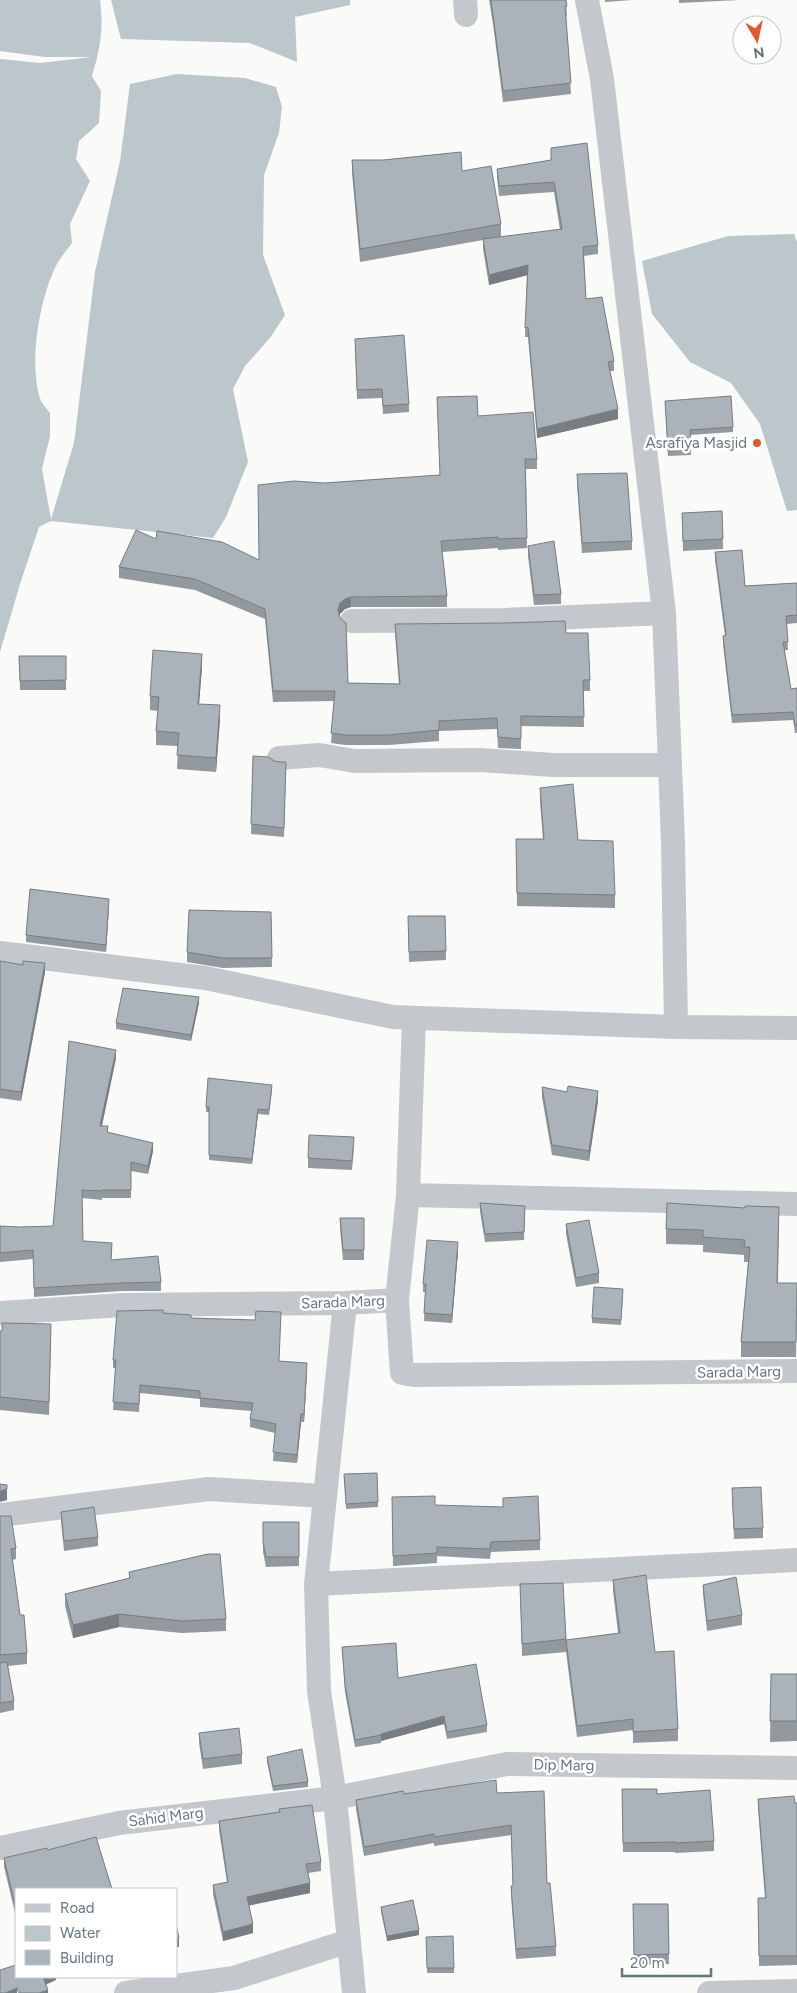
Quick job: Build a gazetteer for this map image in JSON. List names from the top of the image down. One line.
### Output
{"streets":{"street":["Sarada Marg","Dip Marg","Sahid Marg"]},"crossings":[["Dip Marg","Sahid Marg"]],"places":["Asrafiya Masjid"],"legend":["Road","Water","Building"],"scale_bar":"20 m","north":"bottom"}
